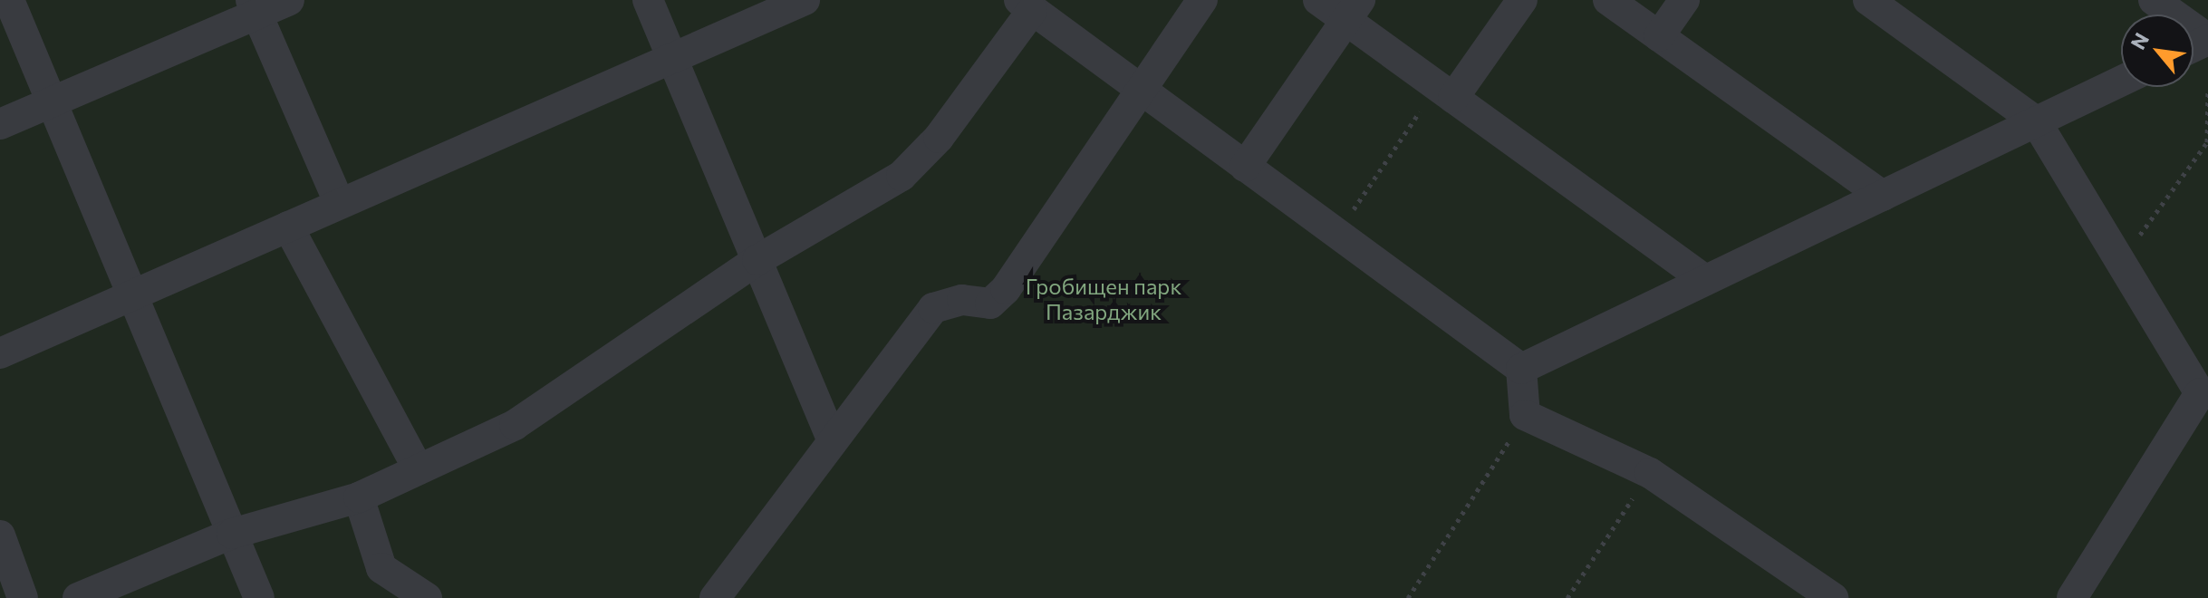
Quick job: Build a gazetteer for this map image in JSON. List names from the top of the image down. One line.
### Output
{"parks":["Гробищен парк Пазарджик"],"north":"top left"}
